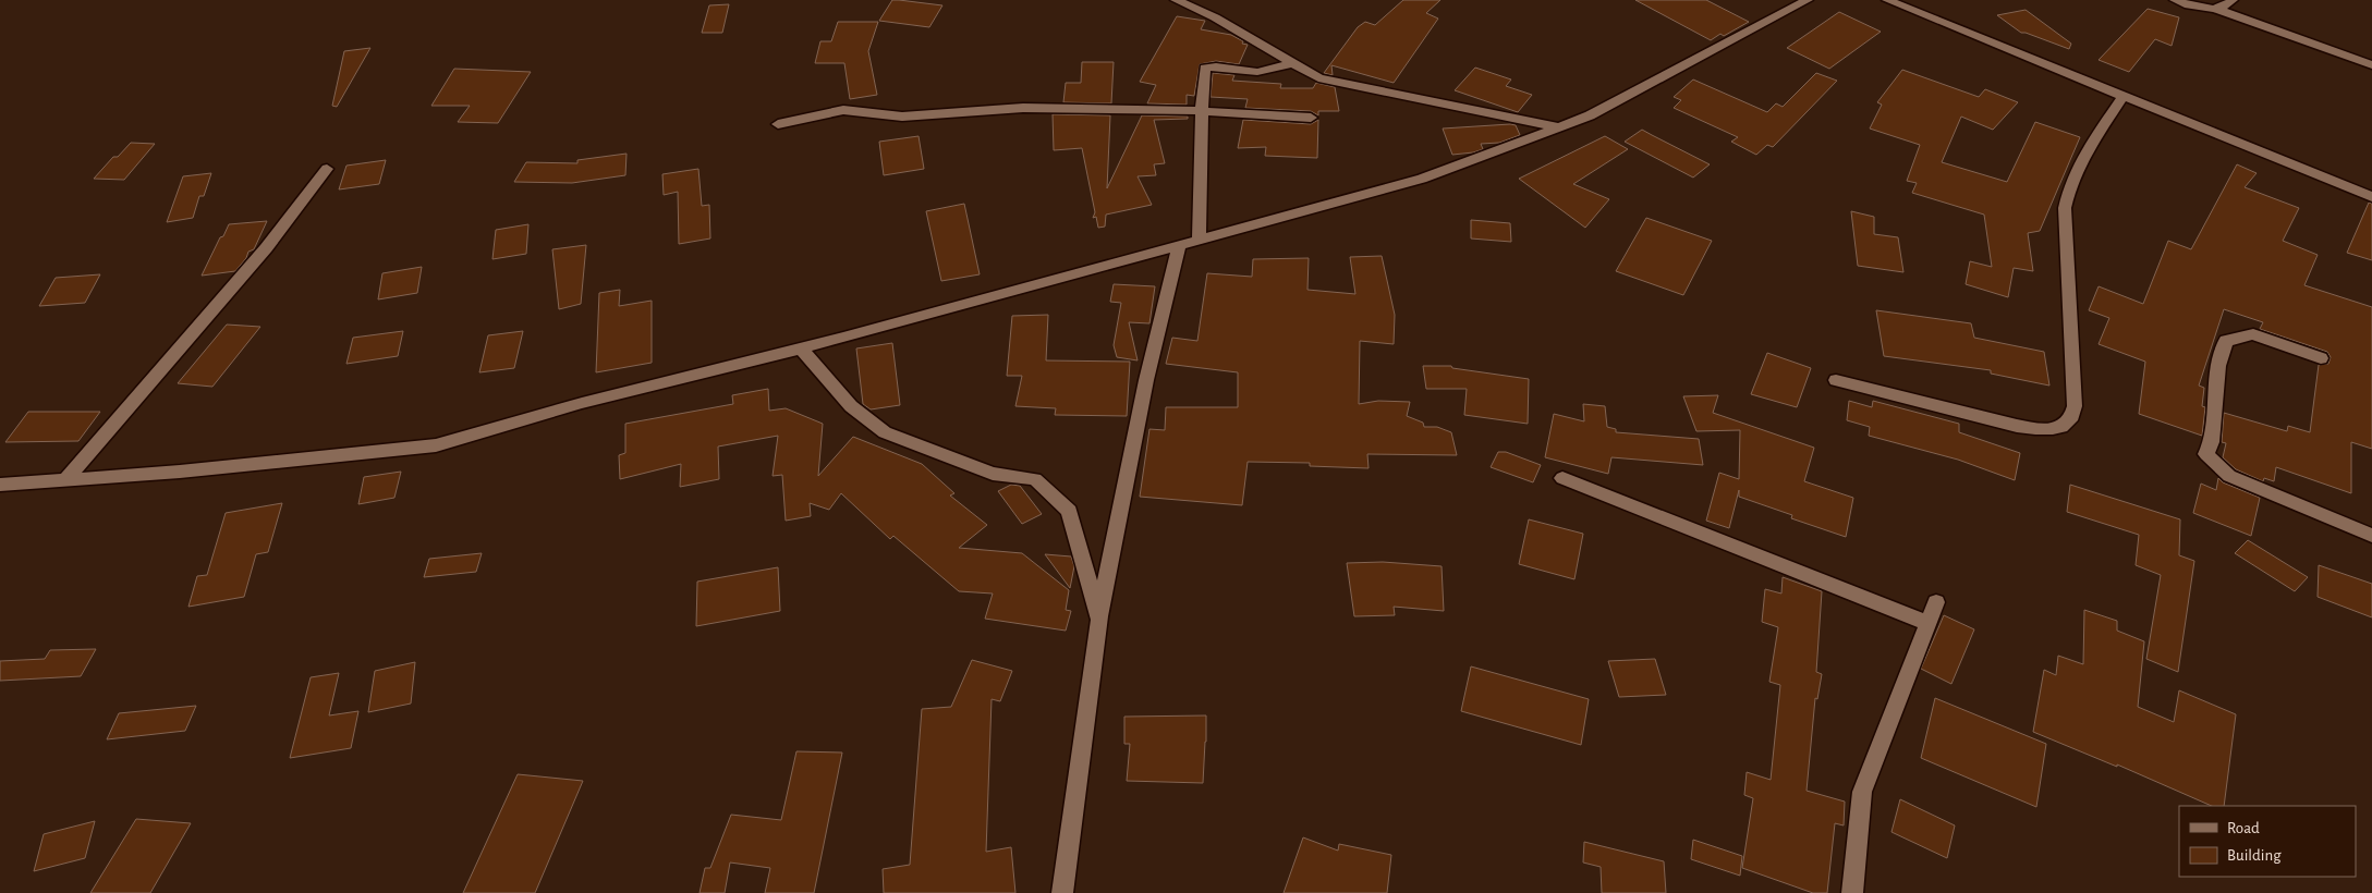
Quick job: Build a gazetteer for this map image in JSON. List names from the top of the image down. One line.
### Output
{"legend":["Road","Building"]}
